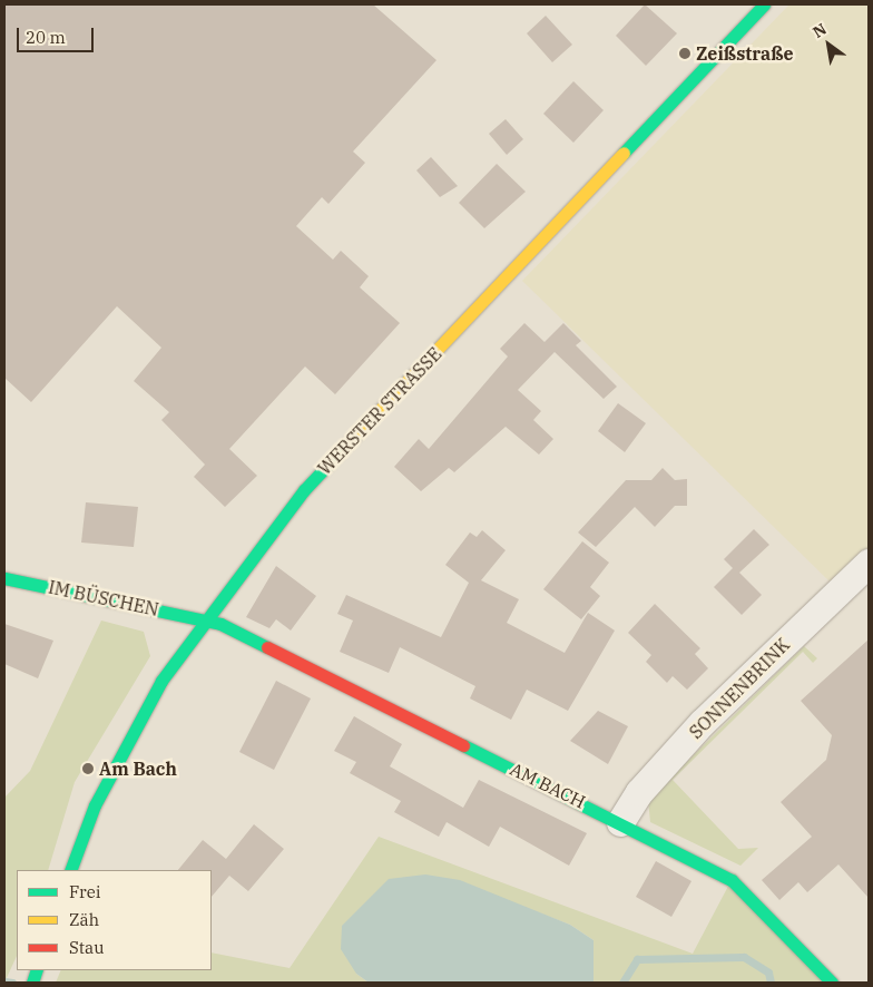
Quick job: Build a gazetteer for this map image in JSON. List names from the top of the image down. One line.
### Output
{"streets":{"main road":["WERSTER STRASSE","IM BÜSCHEN","AM BACH"],"street":["SONNENBRINK"]},"crossings":[["WERSTER STRASSE","IM BÜSCHEN"],["WERSTER STRASSE","AM BACH"],["IM BÜSCHEN","AM BACH"],["SONNENBRINK","AM BACH"]],"places":["Zeißstraße","Am Bach"],"legend":["Frei","Zäh","Stau"],"scale_bar":"20 m","north":"top left"}
